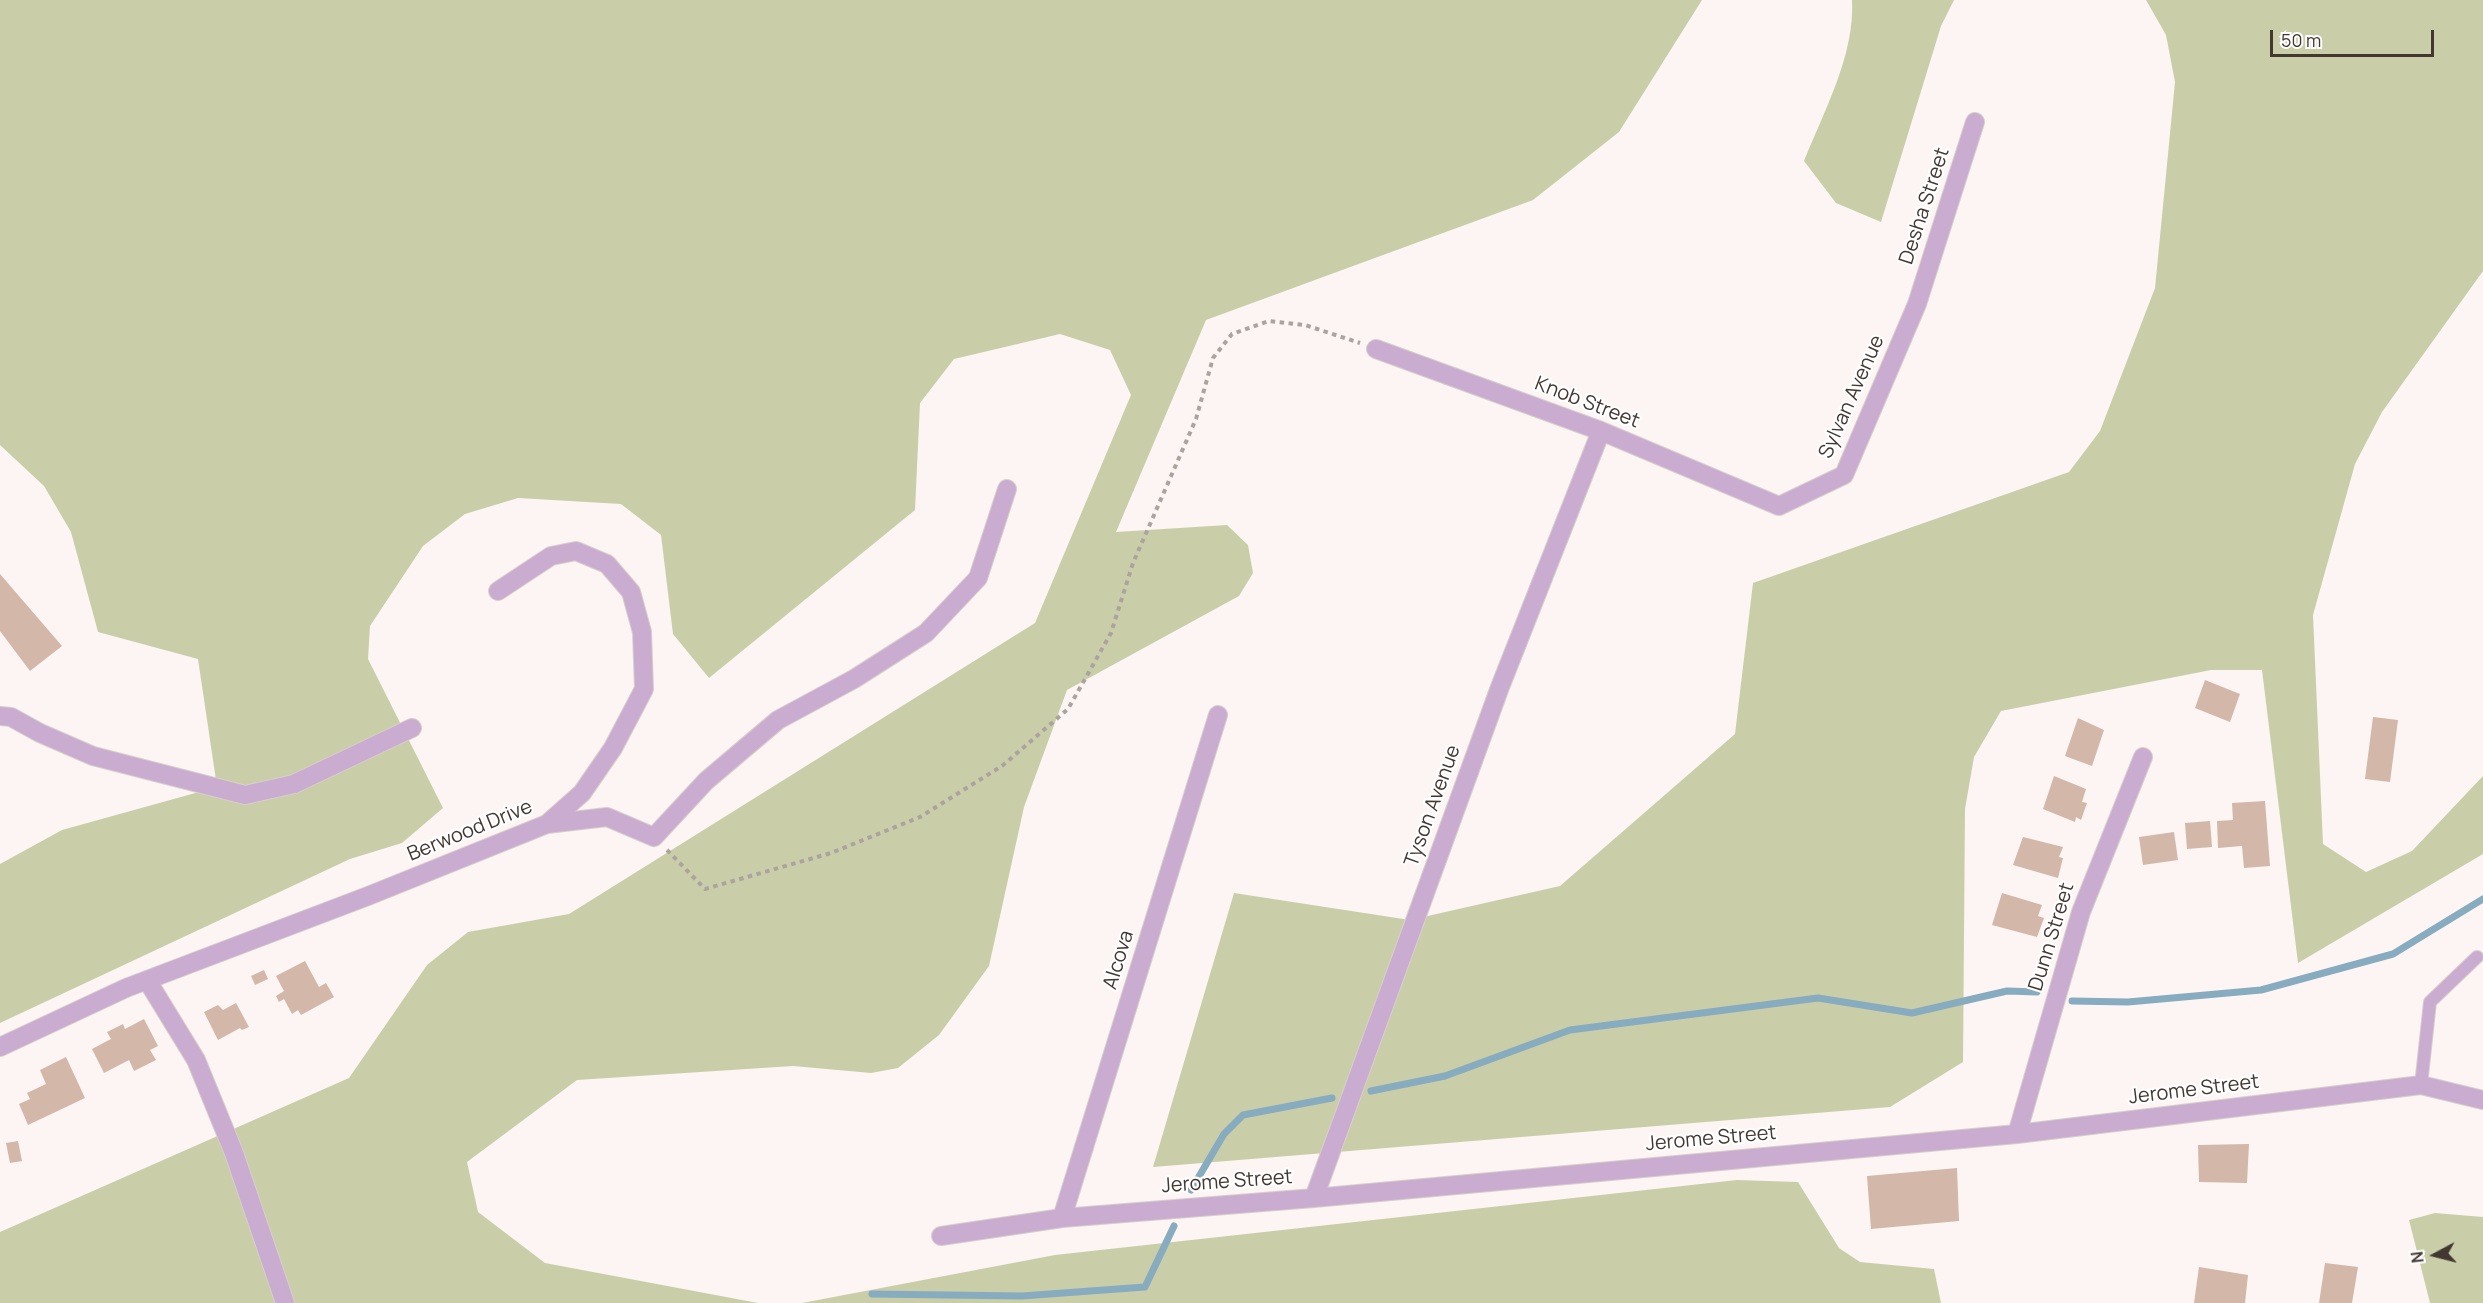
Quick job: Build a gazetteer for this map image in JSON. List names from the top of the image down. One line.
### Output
{"streets":{"street":["Desha Street","Sylvan Avenue","Knob Street","Tyson Avenue","Berwood Drive","Dunn Street","Alcova","Jerome Street"]},"crossings":[["Desha Street","Sylvan Avenue"],["Sylvan Avenue","Knob Street"],["Knob Street","Tyson Avenue"],["Tyson Avenue","Jerome Street"],["Dunn Street","Jerome Street"],["Alcova","Jerome Street"]],"scale_bar":"50 m","north":"left"}
